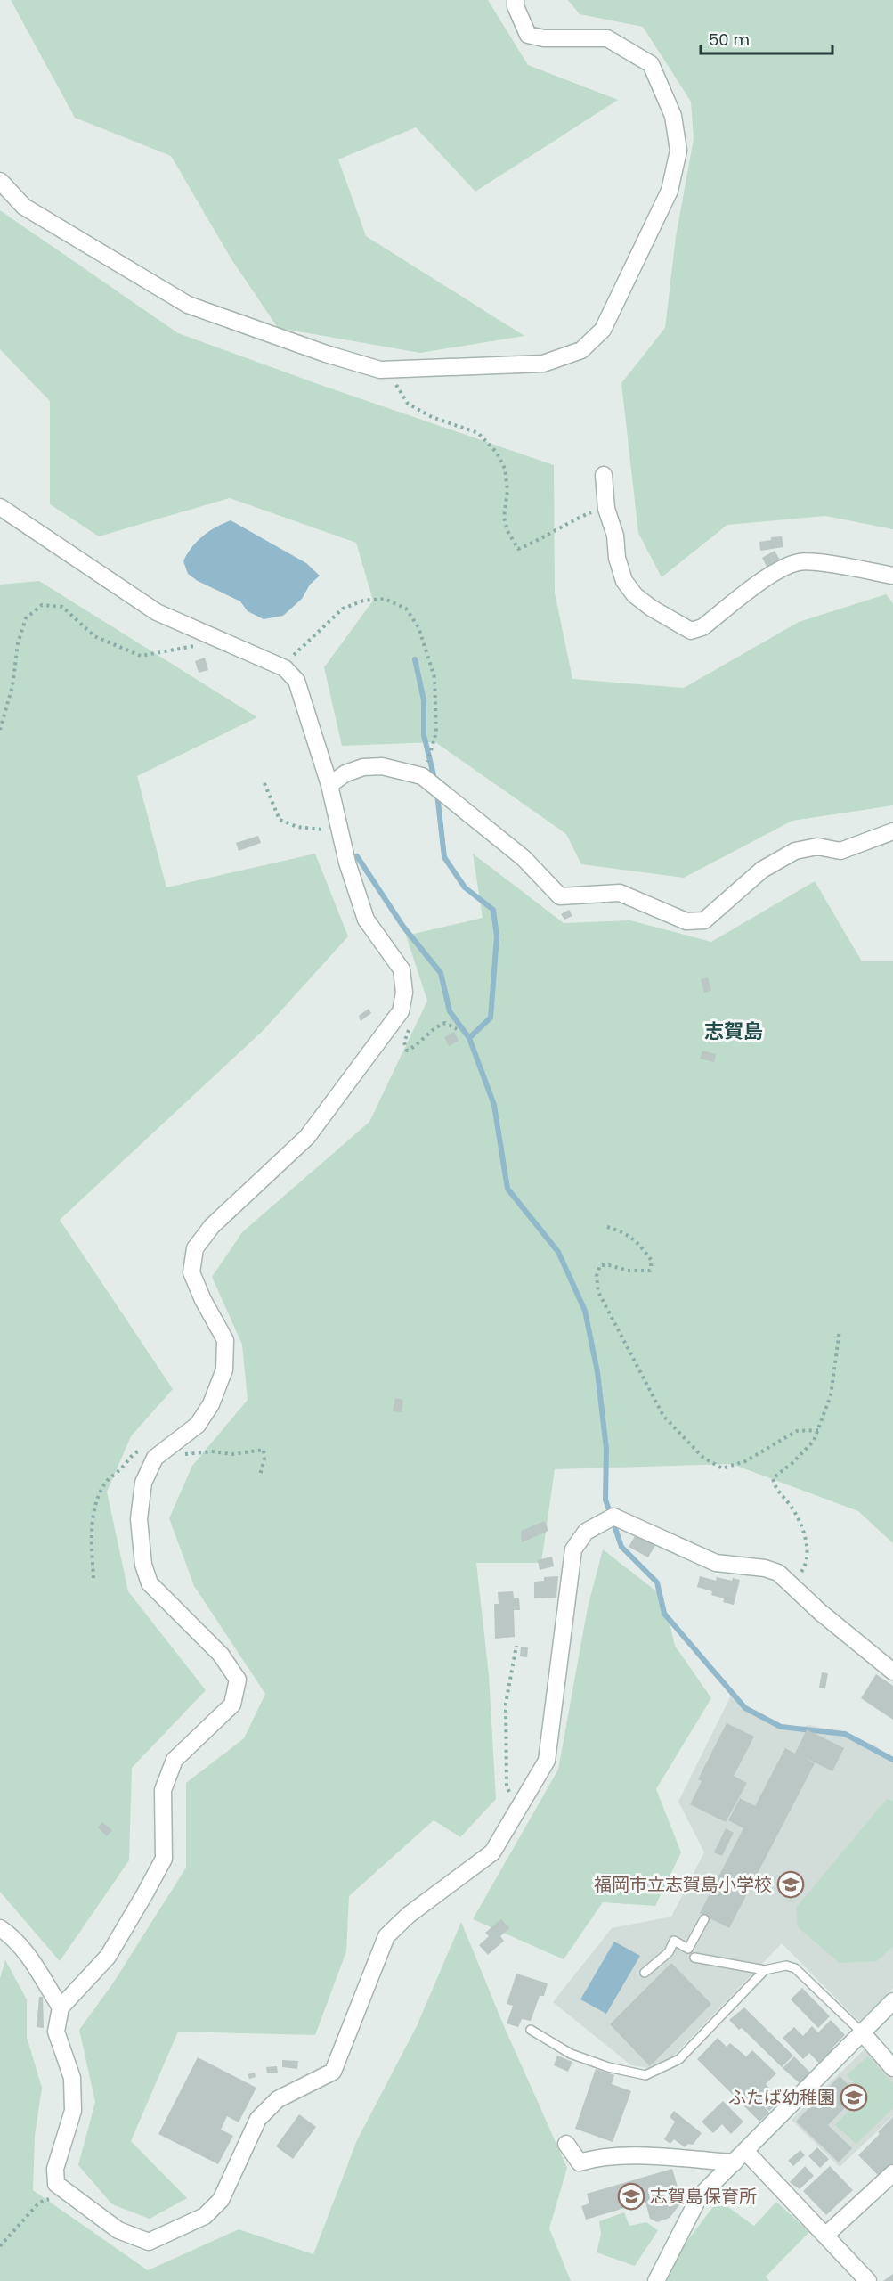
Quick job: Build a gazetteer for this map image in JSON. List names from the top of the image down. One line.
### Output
{"districts":["志賀島"],"places":{"school or university":["福岡市立志賀島小学校","ふたば幼稚園","志賀島保育所"]},"scale_bar":"50 m"}
